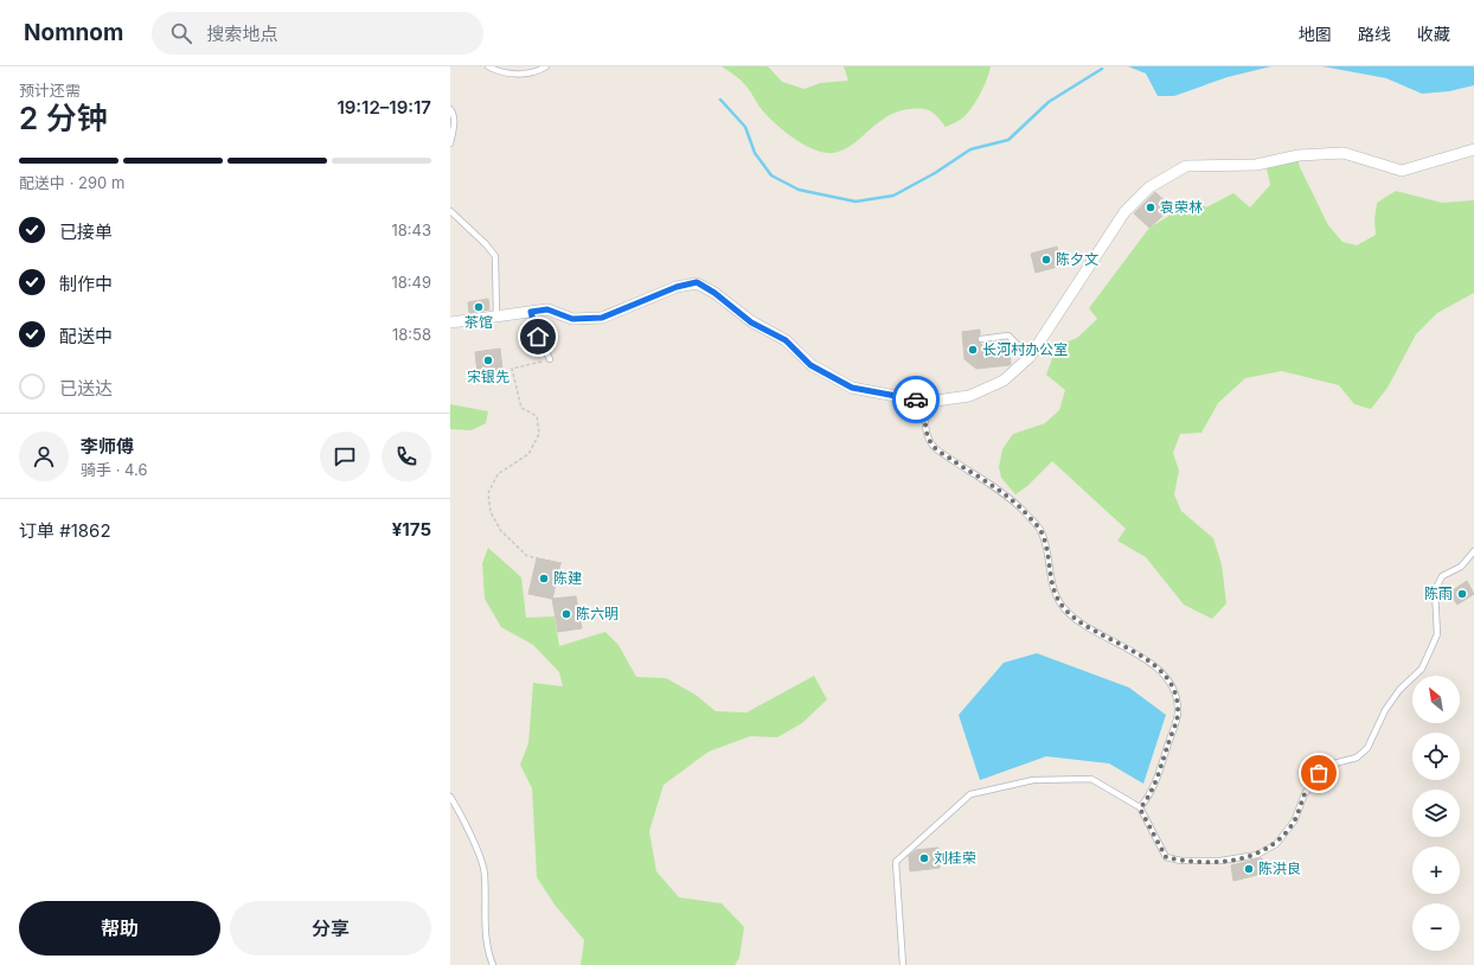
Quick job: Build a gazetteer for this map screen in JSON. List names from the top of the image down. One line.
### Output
{"places":["袁荣林","陈夕文","茶馆","长河村办公室","宋银先","陈建","陈雨","陈六明","刘桂荣","陈洪良"],"north":"top left","page":{"header":"Nomnom","search":"搜索地点","nav":["地图","路线","收藏"],"heading":["2 分钟","预计还需","19:12–19:17"],"panel":["李师傅","骑手 · 4.6","订单 #1862","¥175"],"bar":"配送中 · 290 m","list":[["已接单","18:43"],["制作中","18:49"],["配送中","18:58"],"已送达"],"map_buttons":["+","−"],"buttons":["帮助","分享"]}}
